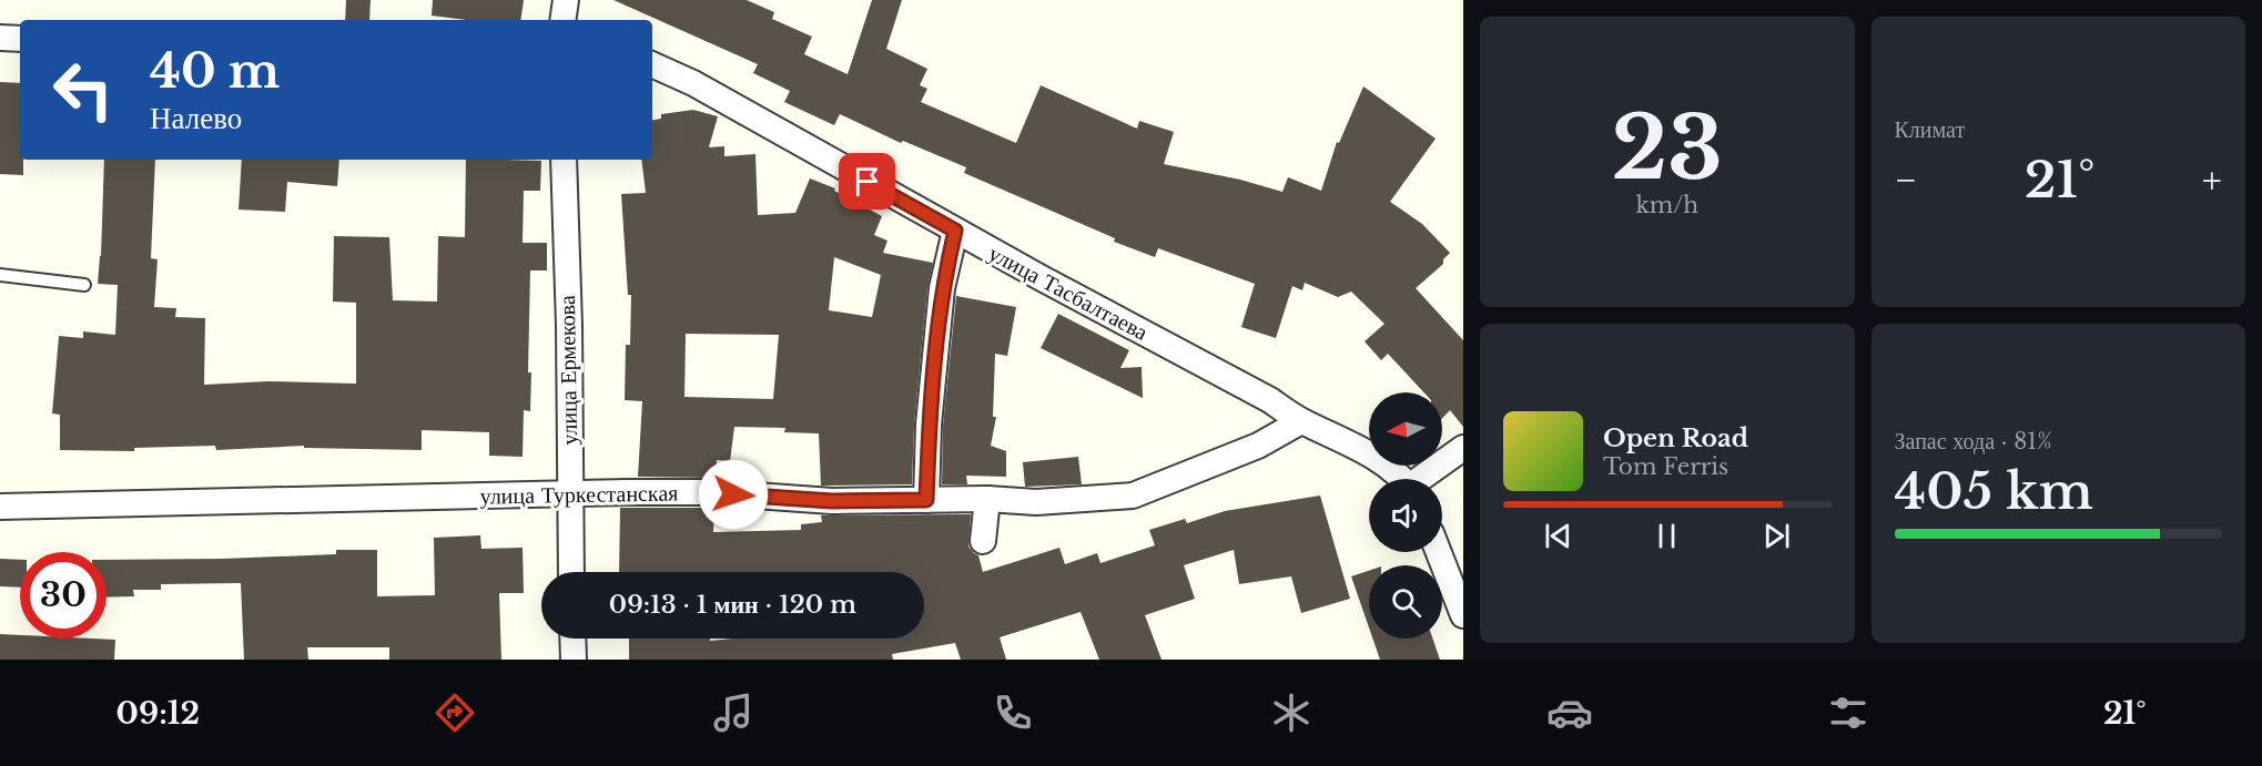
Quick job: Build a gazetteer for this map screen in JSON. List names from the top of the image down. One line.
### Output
{"streets":{"street":["улица Тасбалтаева","улица Ермекова","улица Туркестанская"]},"crossings":[["улица Тасбалтаева","улица Туркестанская"],["улица Ермекова","улица Туркестанская"]],"north":"left","page":{"tile":[["23","km/h"],"Климат",["Запас хода · 81%","405 km"]],"turn":["40 m","Налево"],"heat":["−","21°","+"],"song":["Open Road","Tom Ferris"],"limit":"30","trip":"09:13 · 1 мин · 120 m","tabs":["09:12","21°"]}}
